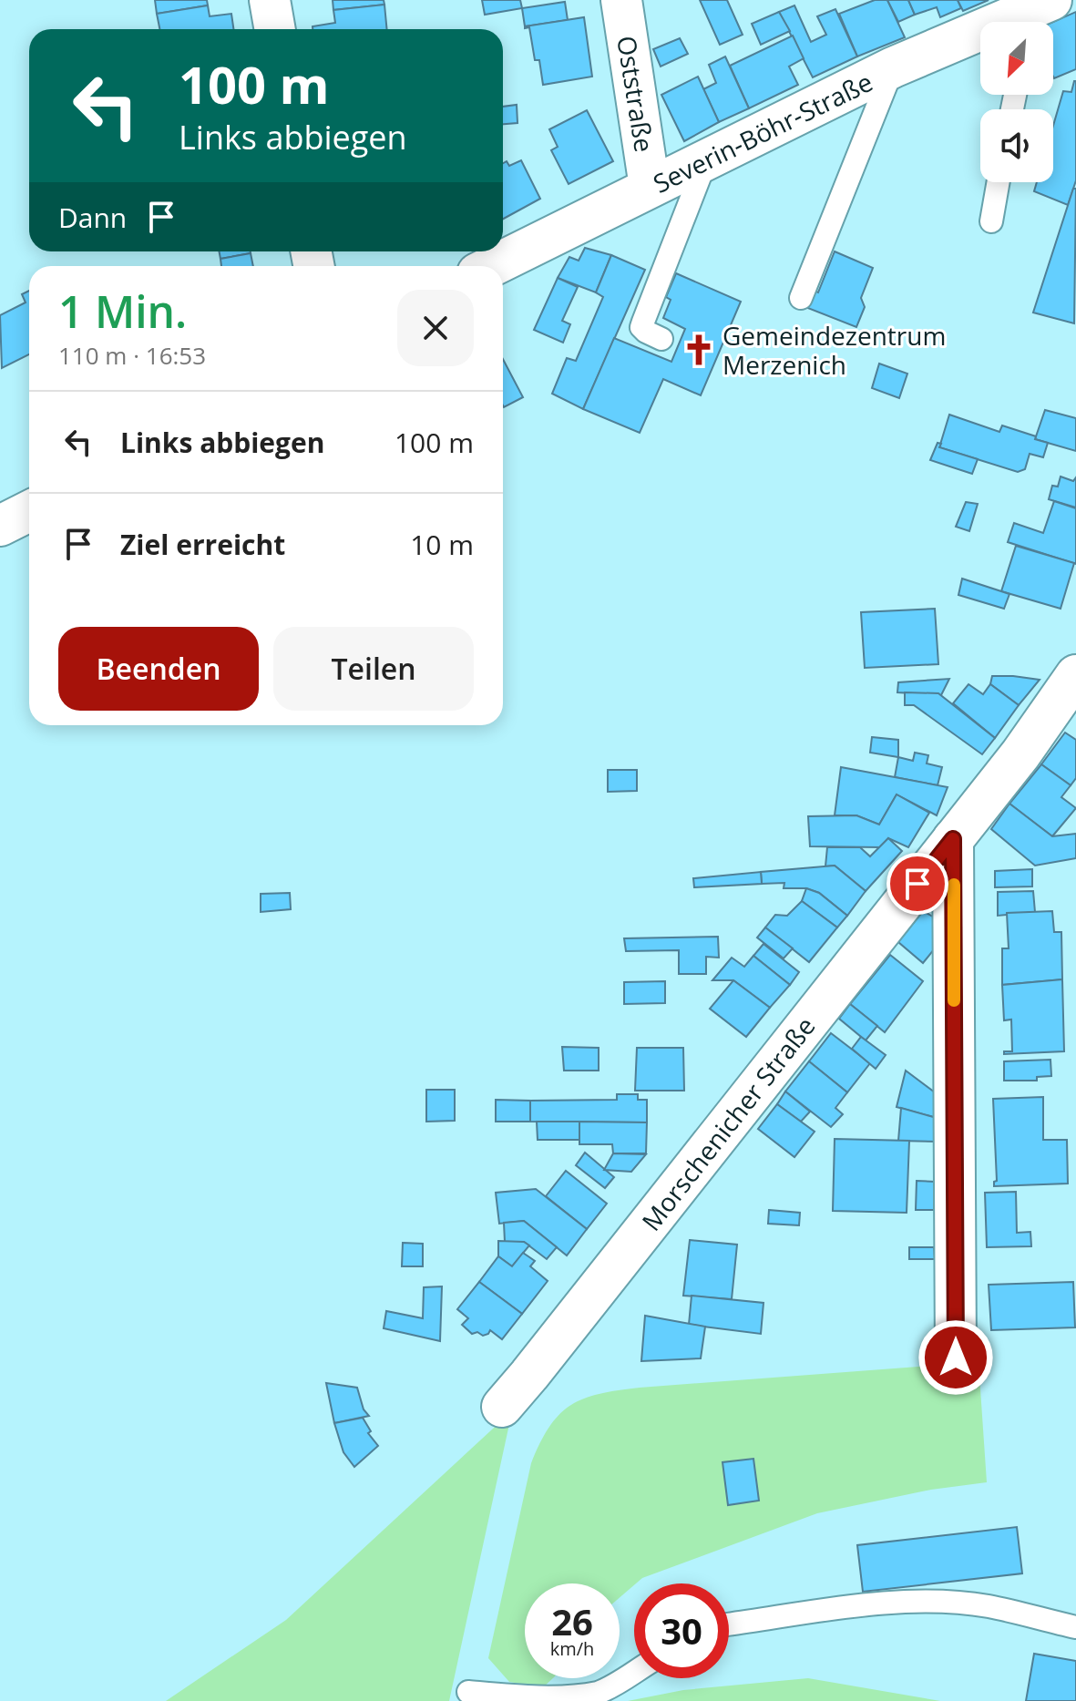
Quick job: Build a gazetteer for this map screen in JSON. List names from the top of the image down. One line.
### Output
{"streets":{"street":["Oststraße","Severin-Böhr-Straße","Morschenicher Straße"]},"crossings":[["Oststraße","Severin-Böhr-Straße"]],"places":{"church":["Gemeindezentrum Merzenich"]},"north":"bottom left","page":{"turn":["100 m","Links abbiegen"],"then":"Dann","heading":["1 Min.","110 m · 16:53"],"list":[{"name":"Links abbiegen","value":"100 m"},{"name":"Ziel erreicht","value":"10 m"}],"buttons":["Beenden","Teilen"],"speed":"26 km/h","limit":"30"}}
